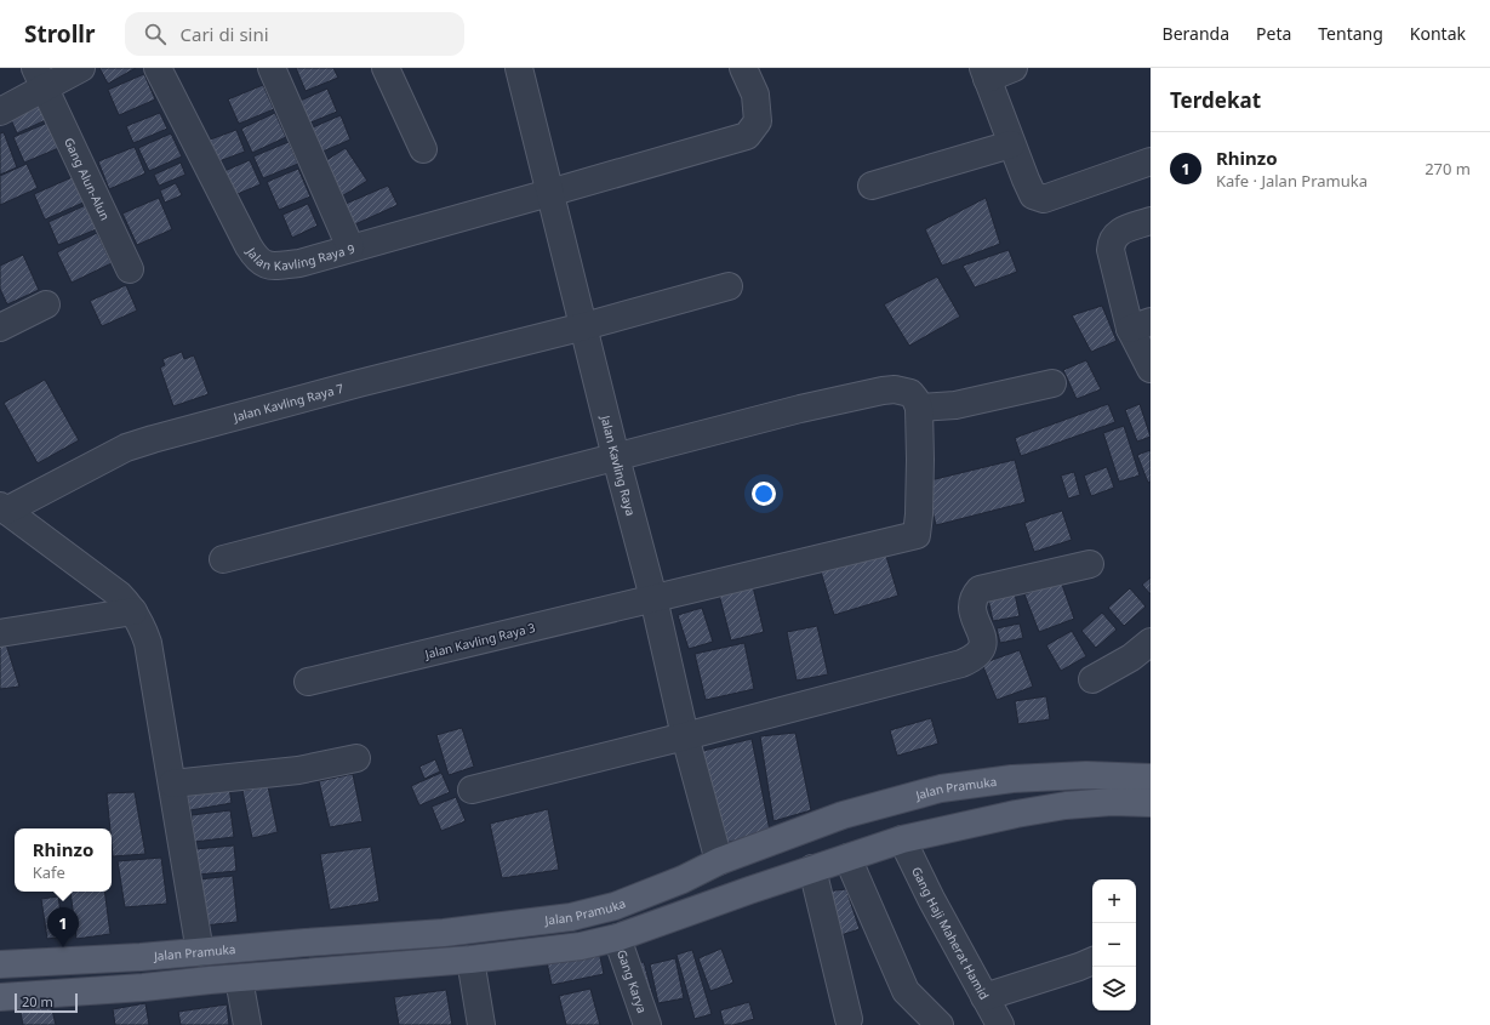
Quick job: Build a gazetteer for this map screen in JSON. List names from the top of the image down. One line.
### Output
{"streets":{"main road":["Jalan Pramuka"],"street":["Gang Alun-Alun","Jalan Kavling Raya 9","Jalan Kavling Raya 7","Jalan Kavling Raya","Jalan Kavling Raya 3","Gang Haji Maherat Hamid","Gang Karya"]},"crossings":[["Jalan Kavling Raya 9","Jalan Kavling Raya"],["Jalan Kavling Raya 7","Jalan Kavling Raya"],["Jalan Kavling Raya","Jalan Kavling Raya 3"],["Jalan Kavling Raya","Jalan Pramuka"]],"scale_bar":"20 m","page":{"header":"Strollr","search":"Cari di sini","nav":["Beranda","Peta","Tentang","Kontak"],"heading":"Terdekat","list":[{"mark":"1","name":"Rhinzo","note":"Kafe · Jalan Pramuka","value":"270 m"}],"popup":["Rhinzo","Kafe"],"map_buttons":["+","−"],"pins":"1","scale":"20 m"}}
